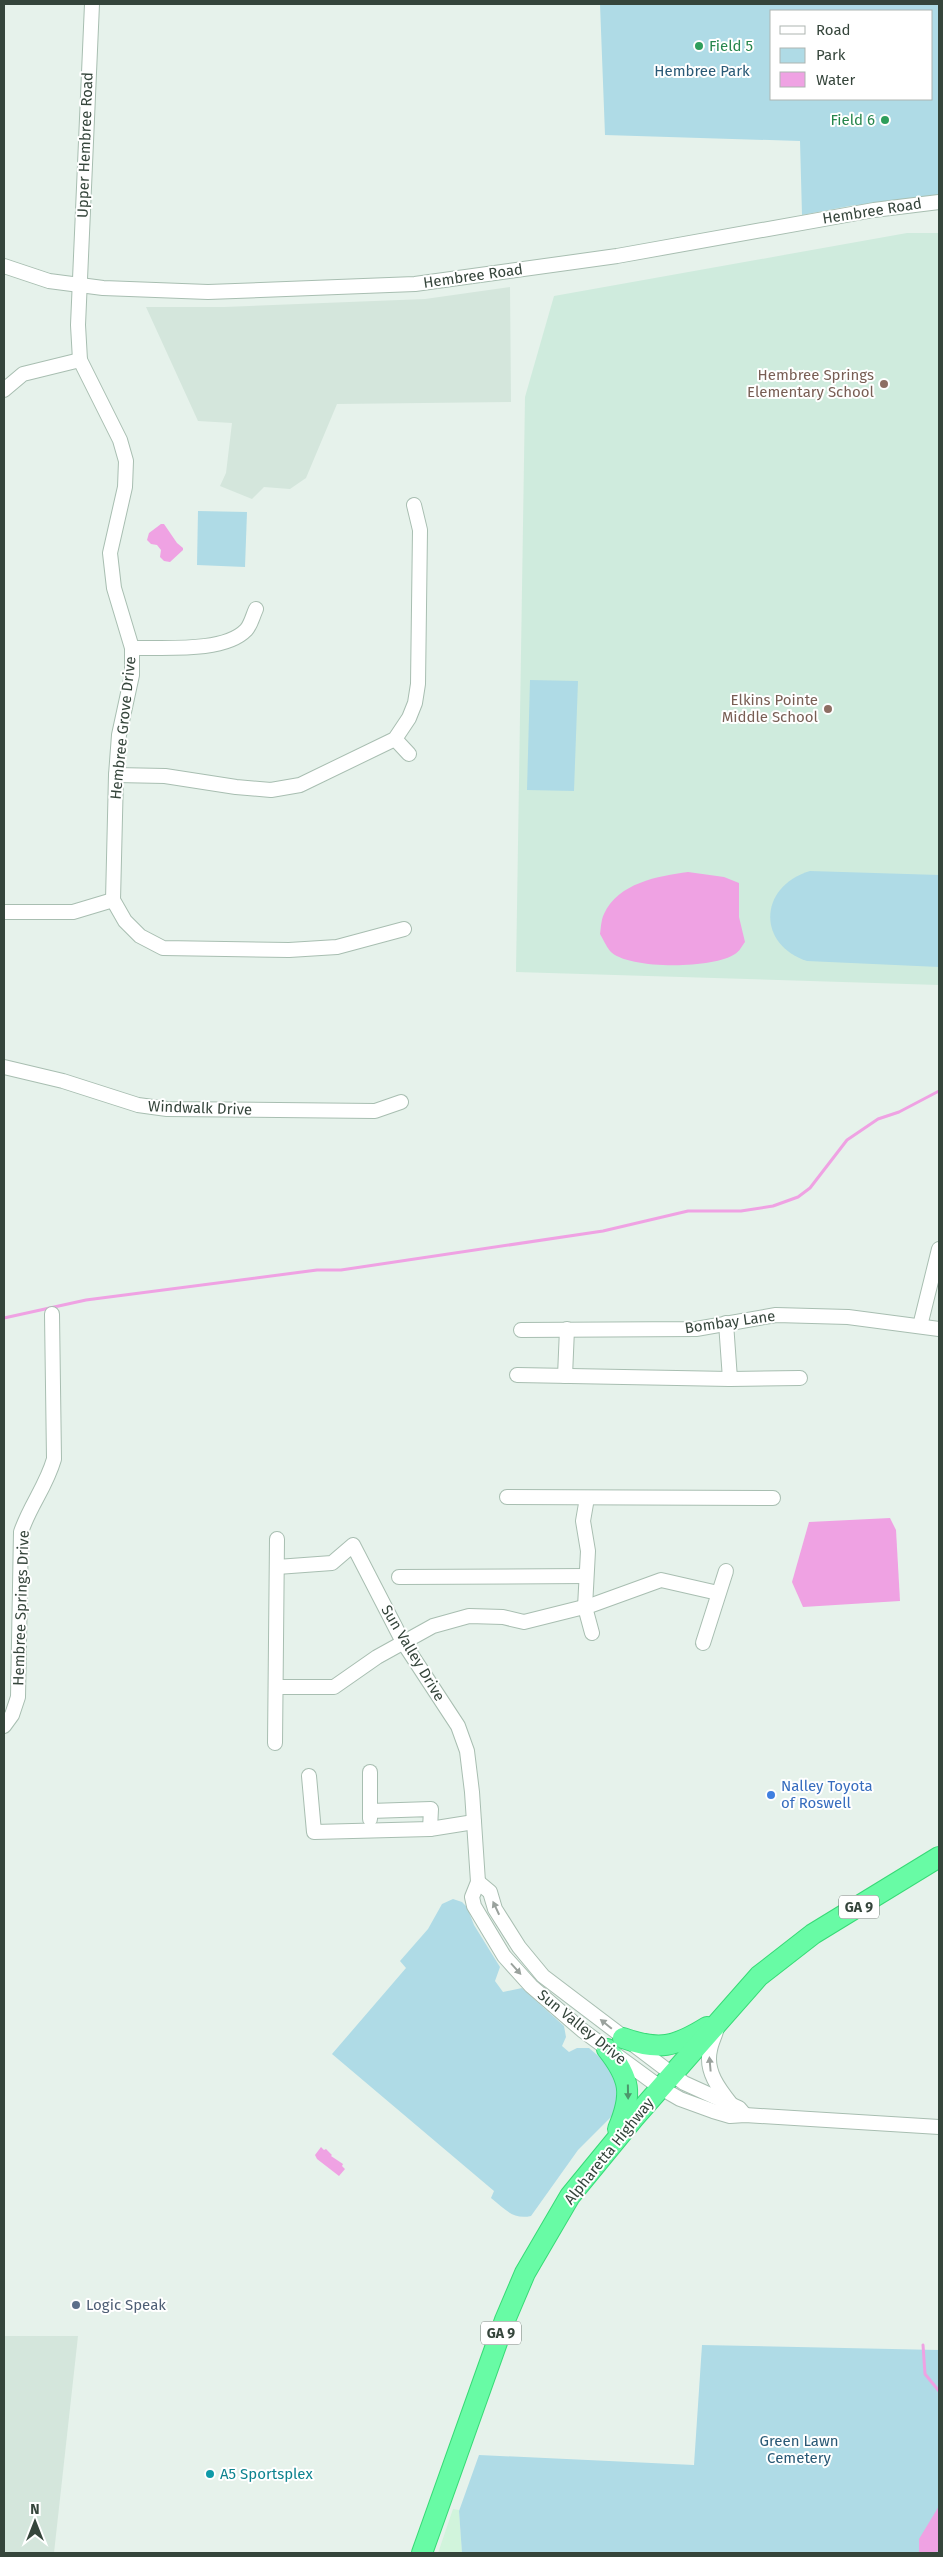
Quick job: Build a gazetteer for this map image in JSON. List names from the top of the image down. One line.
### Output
{"streets":{"highway":["GA 9","Alpharetta Highway"],"street":["Upper Hembree Road","Hembree Road","Hembree Grove Drive","Windwalk Drive","Bombay Lane","Hembree Springs Drive","Sun Valley Drive"]},"crossings":[["Upper Hembree Road","Hembree Road"],["Upper Hembree Road","Hembree Grove Drive"],["Hembree Road","Hembree Grove Drive"],["Sun Valley Drive","Alpharetta Highway"]],"parks":["Hembree Park","Green Lawn Cemetery"],"places":["Field 5","Field 6","Hembree Springs Elementary School","Elkins Pointe Middle School","Nalley Toyota of Roswell","Logic Speak","A5 Sportsplex"],"legend":["Road","Park","Water"],"north":"top"}
